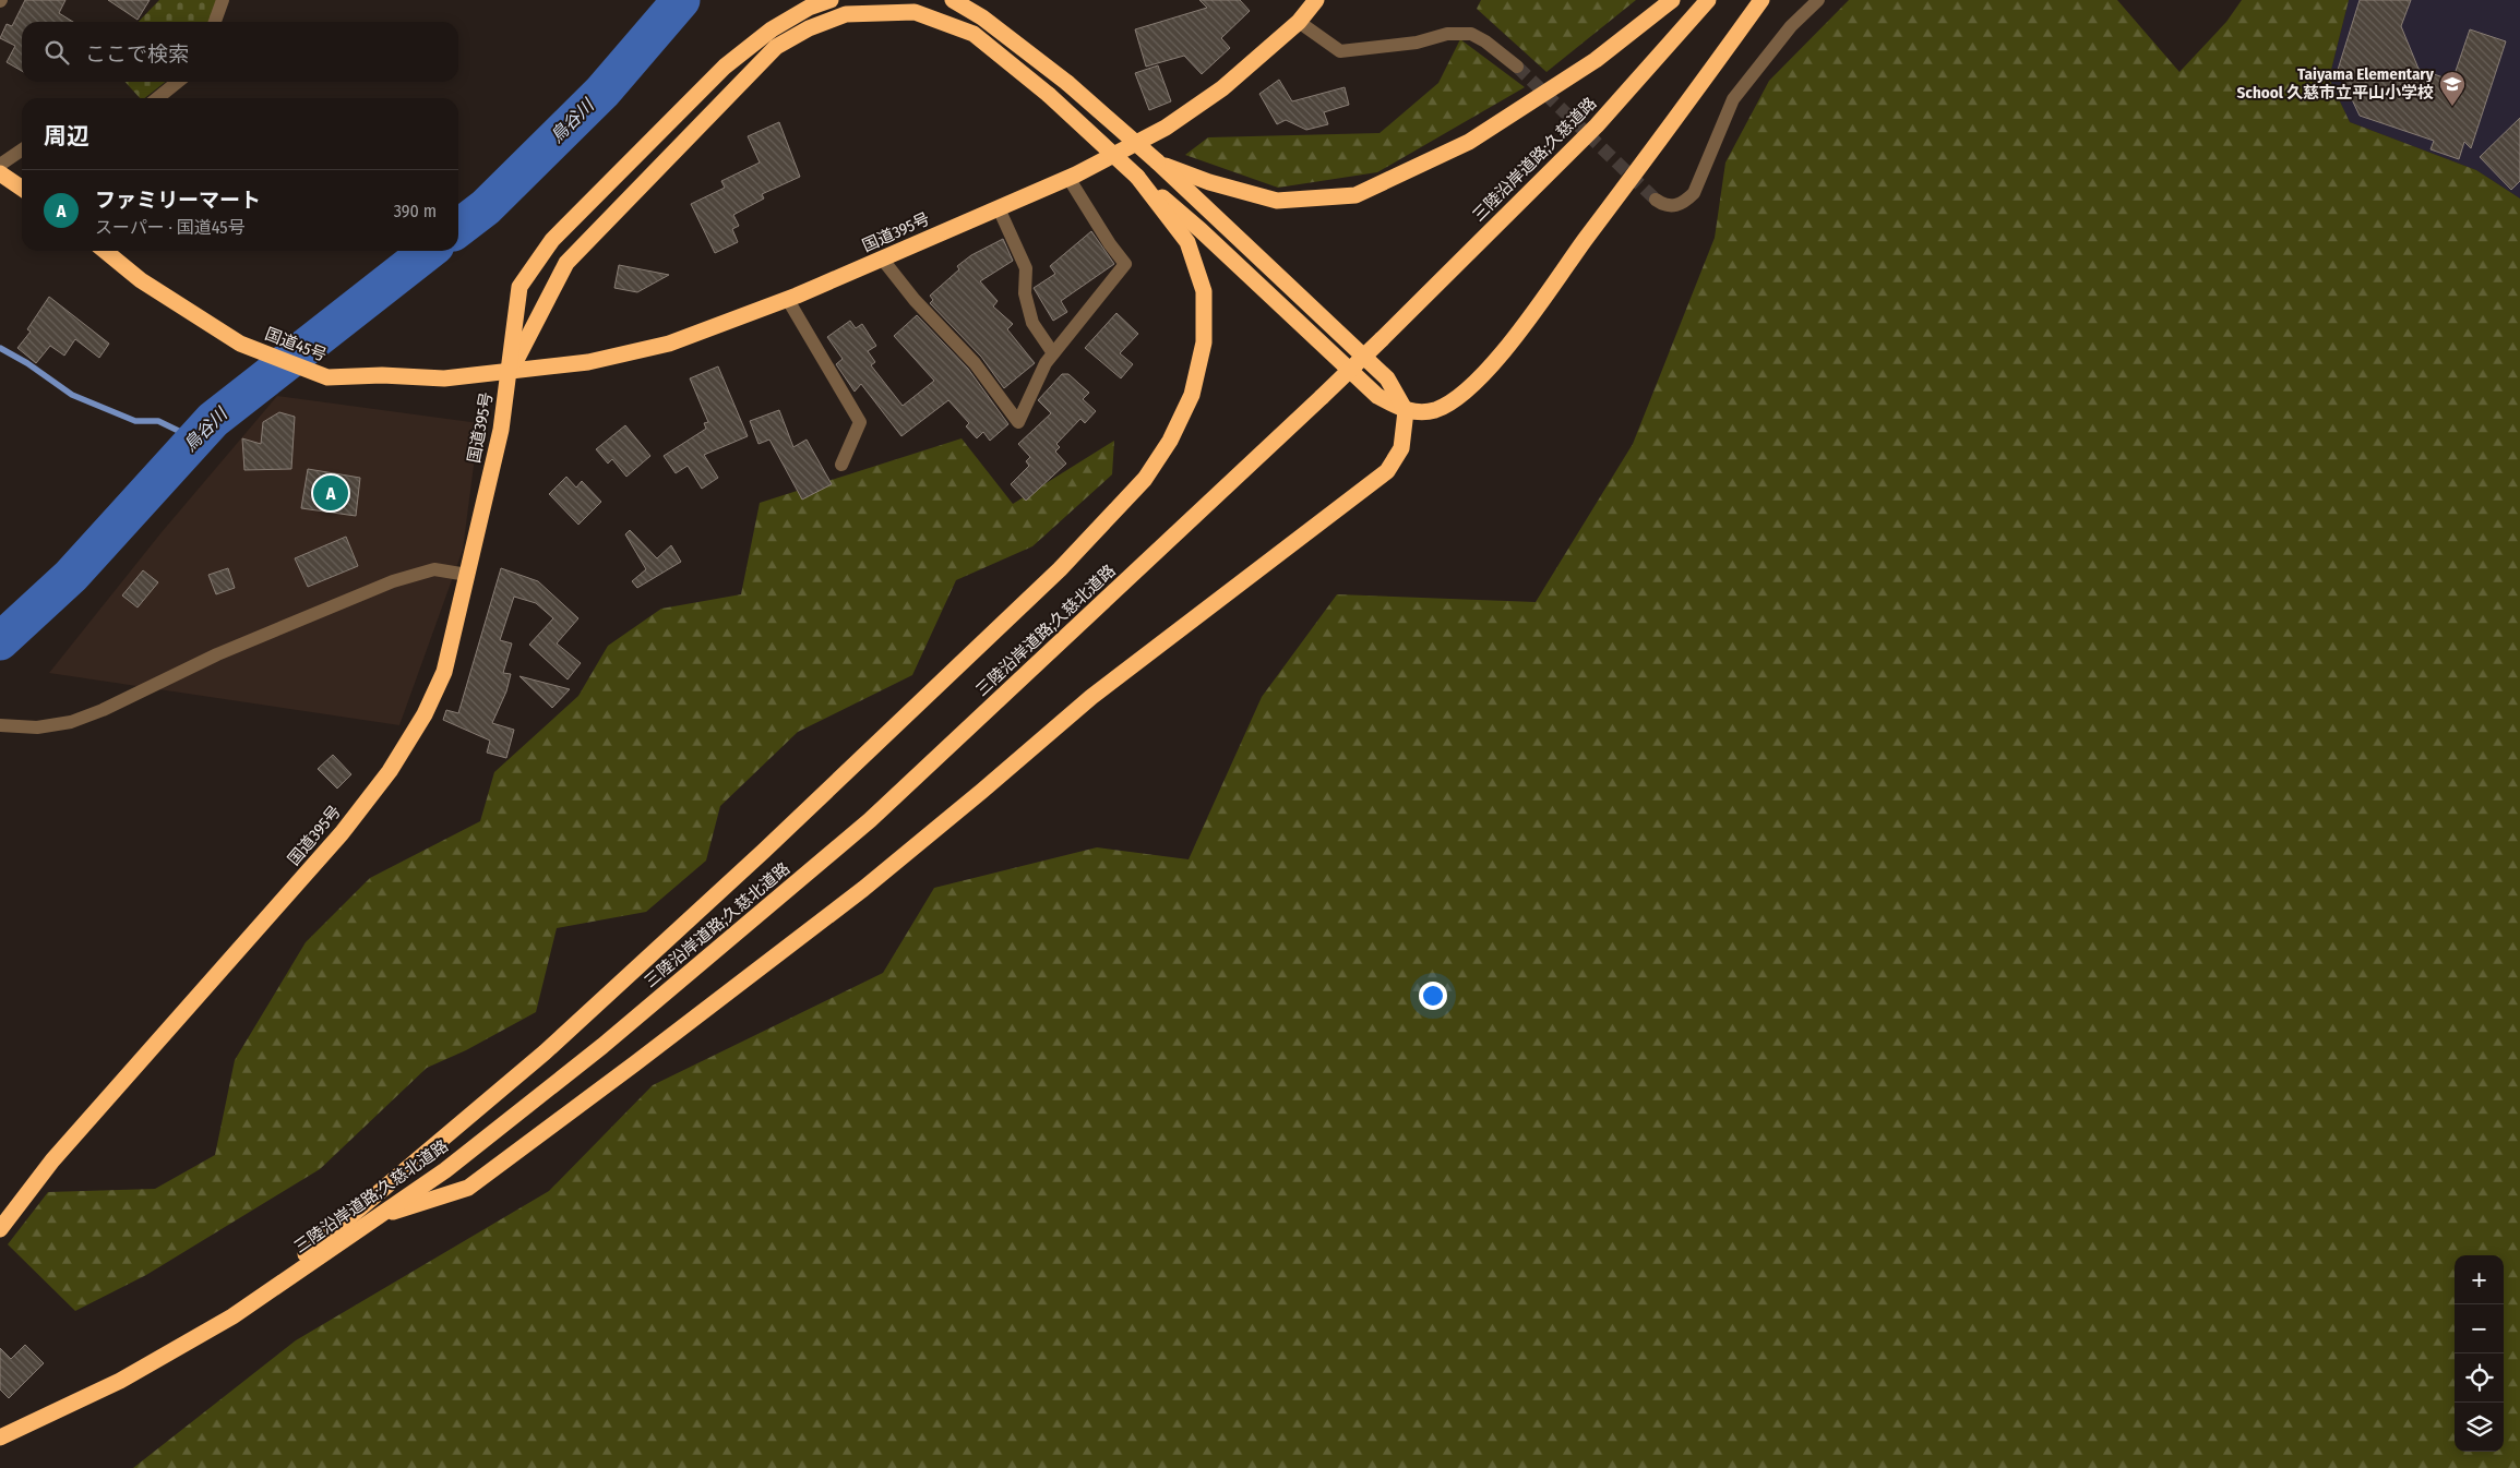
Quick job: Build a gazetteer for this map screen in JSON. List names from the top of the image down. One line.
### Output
{"streets":{"highway":["三陸沿岸道路;久慈道路","国道395号","国道45号","三陸沿岸道路;久慈北道路"]},"crossings":[["三陸沿岸道路;久慈道路","三陸沿岸道路;久慈北道路"],["国道395号","国道45号"]],"water":["鳥谷川"],"places":{"school or university":["Taiyama Elementary School 久慈市立平山小学校"]},"page":{"search":"ここで検索","heading":"周辺","list":[{"mark":"A","name":"ファミリーマート","note":"スーパー · 国道45号","value":"390 m"}],"pins":"A","map_buttons":["+","−"]}}
